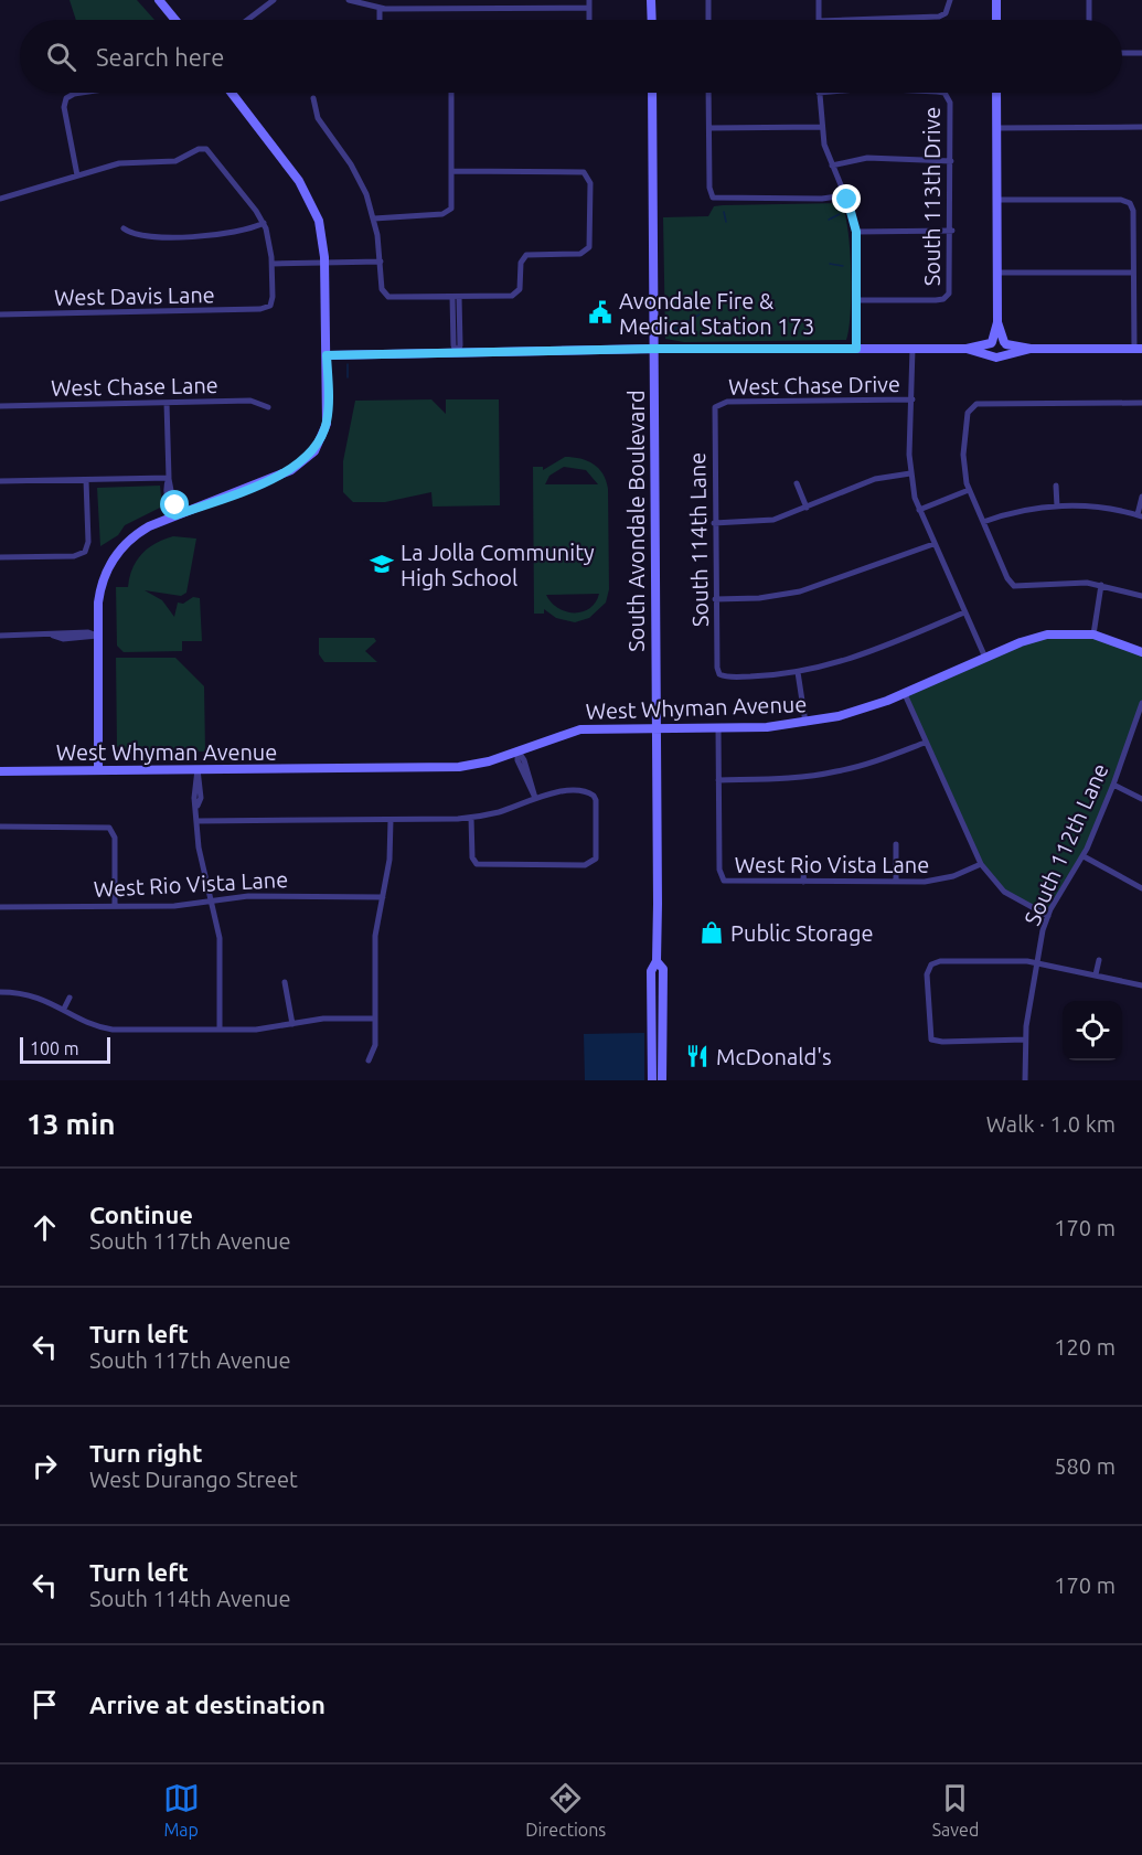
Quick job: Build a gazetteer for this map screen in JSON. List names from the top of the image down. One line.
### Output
{"streets":{"street":["South 113th Drive","West Davis Lane","West Chase Drive","West Chase Lane","South Avondale Boulevard","South 114th Lane","West Whyman Avenue","South 112th Lane","West Rio Vista Lane"]},"crossings":[["West Chase Drive","South 114th Lane"],["South Avondale Boulevard","West Whyman Avenue"]],"places":{"public building":["Avondale Fire & Medical Station 173"],"school or university":["La Jolla Community High School"],"shop":["Public Storage"],"restaurant":["McDonald's"]},"scale_bar":"100 m","page":{"search":"Search here","scale":"100 m","heading":["13 min","Walk · 1.0 km"],"list":[["Continue","South 117th Avenue","170 m"],["Turn left","South 117th Avenue","120 m"],["Turn right","West Durango Street","580 m"],["Turn left","South 114th Avenue","170 m"],"Arrive at destination"],"nav":["Map","Directions","Saved"]}}
